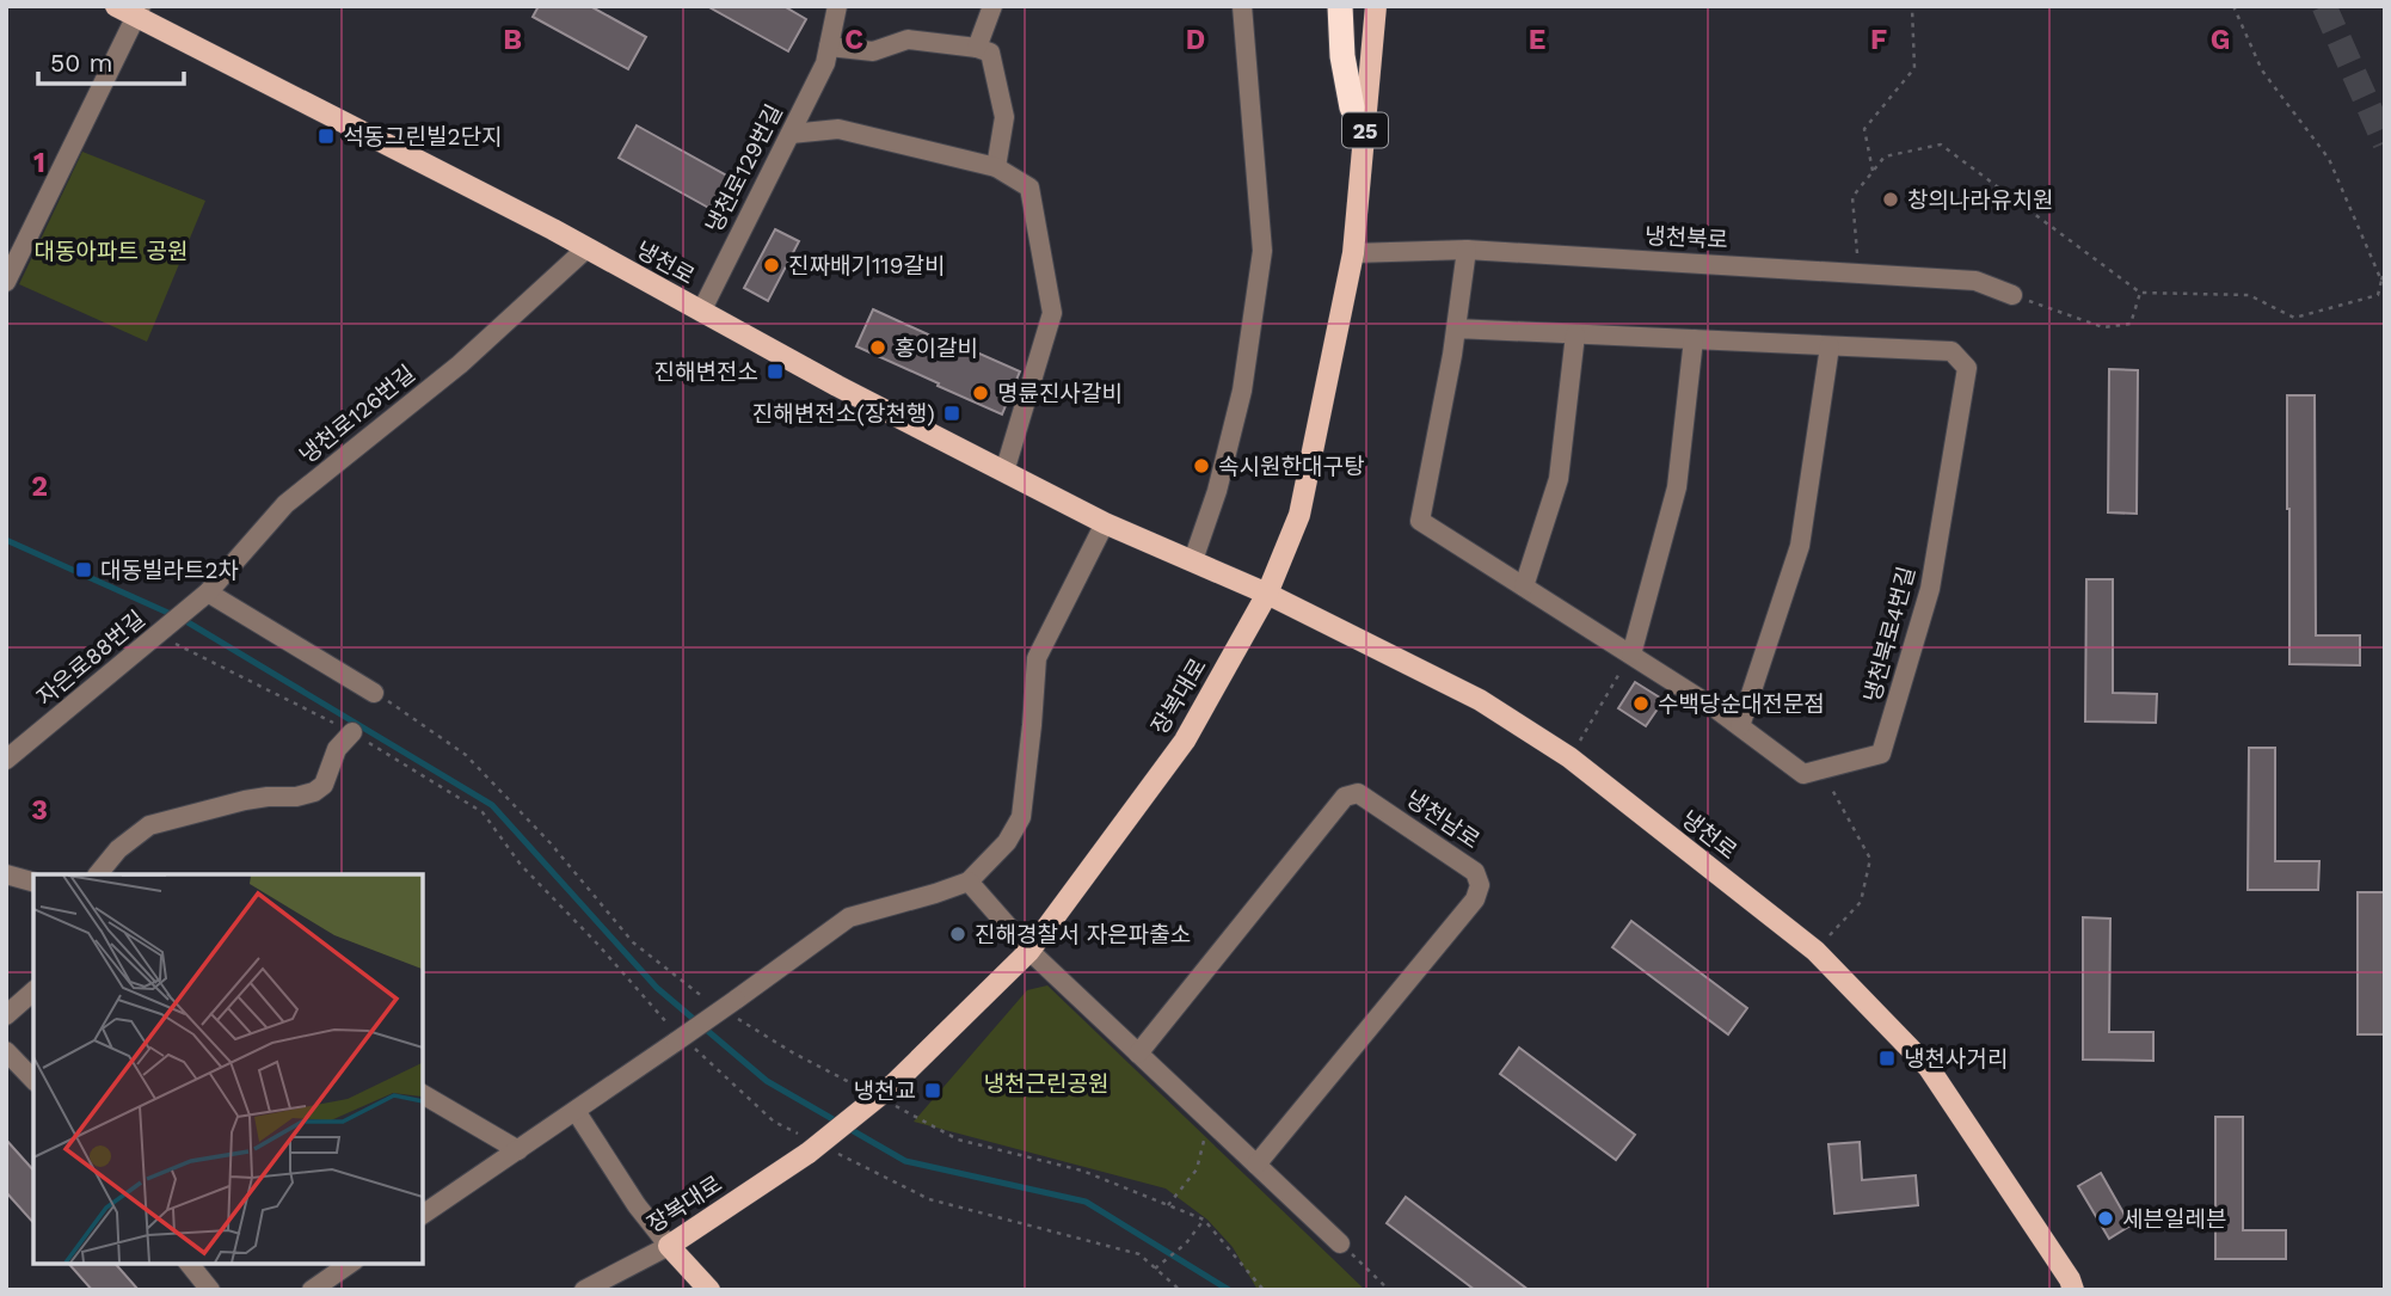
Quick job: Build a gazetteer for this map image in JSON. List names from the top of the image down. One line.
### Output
{"streets":{"main road":["25","냉천로","장복대로"],"street":["냉천로129번길","냉천북로","냉천로126번길","냉천북로4번길","자은로88번길","냉천남로"]},"crossings":[["25","냉천북로"],["25","장복대로"],["냉천로129번길","냉천로"],["냉천북로","냉천북로4번길"],["냉천북로","장복대로"],["냉천로","냉천로126번길"],["냉천로","장복대로"],["냉천로126번길","자은로88번길"]],"parks":["대동아파트 공원","냉천근린공원"],"places":{"transit":["석동그린빌2단지","진해변전소","진해변전소(장천행)","대동빌라트2차","냉천사거리","냉천교"],"other":["창의나라유치원","진짜배기119갈비","홍이갈비","명륜진사갈비","속시원한대구탕","수백당순대전문점","진해경찰서 자은파출소","세븐일레븐"]},"scale_bar":"50 m","grid":{"columns":["B","C","D","E","F","G"],"rows":["1","2","3"]}}
